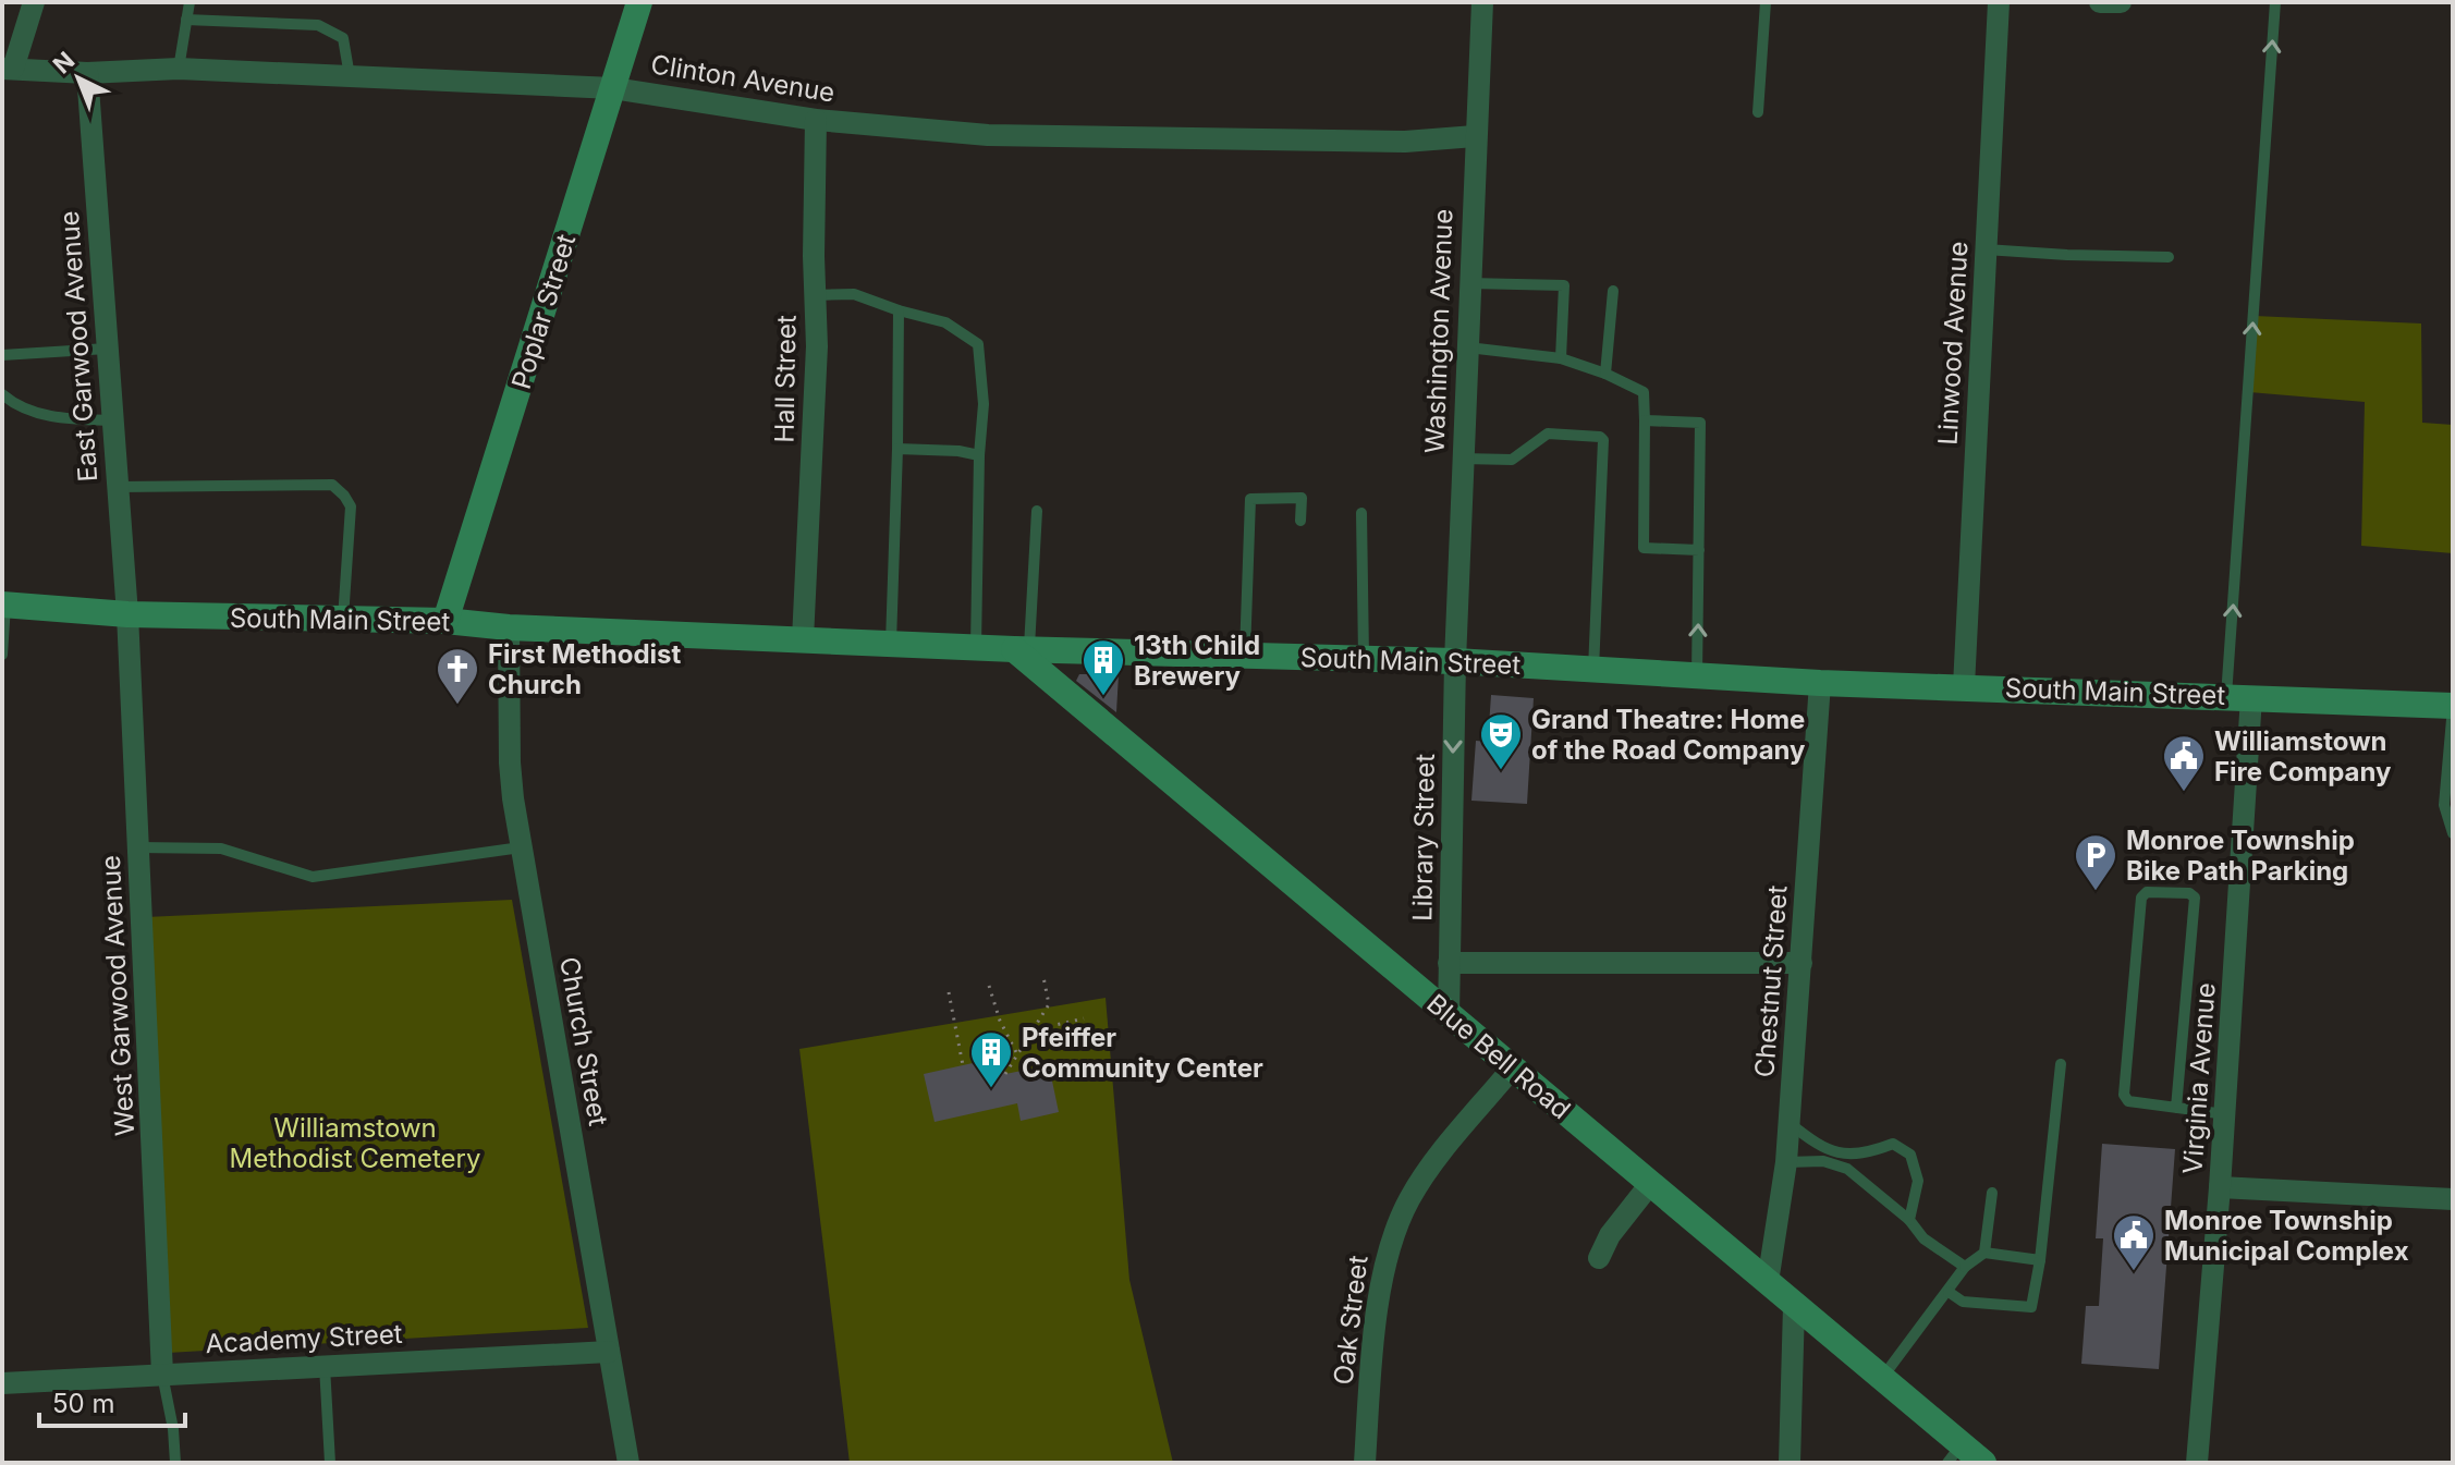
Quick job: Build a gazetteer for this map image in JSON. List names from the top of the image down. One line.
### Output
{"streets":{"street":["Clinton Avenue","Poplar Street","Washington Avenue","Linwood Avenue","East Garwood Avenue","Hall Street","South Main Street","Library Street","Chestnut Street","West Garwood Avenue","Church Street","Blue Bell Road","Virginia Avenue","Oak Street","Academy Street"]},"crossings":[["Clinton Avenue","Poplar Street"],["Clinton Avenue","Washington Avenue"],["Clinton Avenue","East Garwood Avenue"],["Clinton Avenue","Hall Street"],["Poplar Street","South Main Street"],["Washington Avenue","South Main Street"],["Washington Avenue","Library Street"],["Linwood Avenue","South Main Street"],["East Garwood Avenue","South Main Street"],["East Garwood Avenue","West Garwood Avenue"],["Hall Street","South Main Street"],["South Main Street","Library Street"],["South Main Street","Chestnut Street"],["South Main Street","West Garwood Avenue"],["South Main Street","Church Street"],["South Main Street","Blue Bell Road"],["South Main Street","Virginia Avenue"],["Library Street","Blue Bell Road"],["Chestnut Street","Blue Bell Road"],["West Garwood Avenue","Academy Street"],["Church Street","Academy Street"],["Blue Bell Road","Oak Street"]],"one_way":["Library Street"],"parks":["Williamstown Methodist Cemetery"],"places":{"building":["13th Child Brewery","Pfeiffer Community Center"],"church":["First Methodist Church"],"theatre":["Grand Theatre: Home of the Road Company"],"public building":["Williamstown Fire Company","Monroe Township Municipal Complex"],"parking":["Monroe Township Bike Path Parking"]},"scale_bar":"50 m","north":"top left"}
